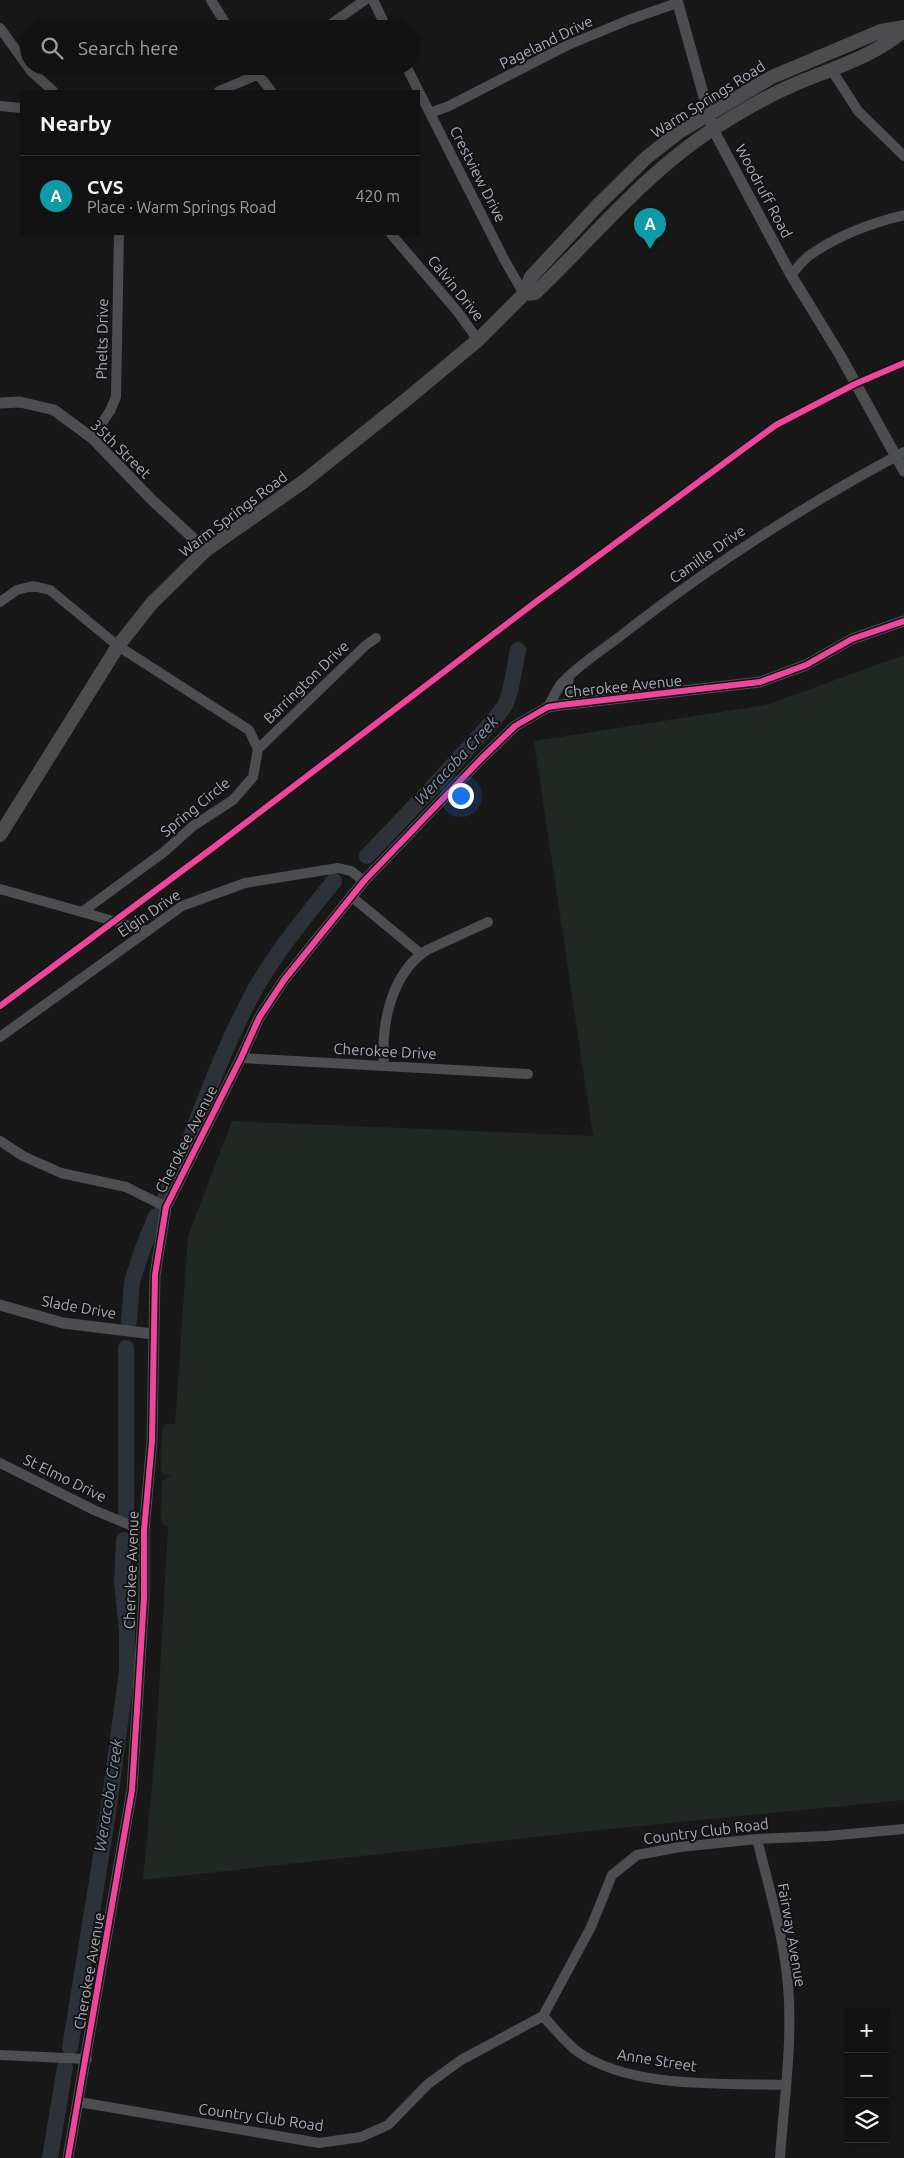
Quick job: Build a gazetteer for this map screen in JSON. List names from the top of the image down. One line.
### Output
{"streets":{"main road":["Warm Springs Road"],"street":["Pageland Drive","Crestview Drive","Woodruff Road","Calvin Drive","Phelts Drive","35th Street","Camille Drive","Barrington Drive","Cherokee Avenue","Spring Circle","Elgin Drive","Cherokee Drive","Slade Drive","St Elmo Drive","Country Club Road","Fairway Avenue","Anne Street"]},"crossings":[["Pageland Drive","Crestview Drive"],["Pageland Drive","Woodruff Road"],["Warm Springs Road","Crestview Drive"],["Warm Springs Road","Woodruff Road"],["Warm Springs Road","Calvin Drive"],["Warm Springs Road","35th Street"],["Woodruff Road","Camille Drive"],["Phelts Drive","35th Street"],["Camille Drive","Cherokee Avenue"],["Barrington Drive","Spring Circle"],["Cherokee Avenue","Elgin Drive"],["Cherokee Avenue","Cherokee Drive"],["Cherokee Avenue","Slade Drive"],["Cherokee Avenue","St Elmo Drive"],["Cherokee Avenue","Country Club Road"],["Country Club Road","Fairway Avenue"],["Country Club Road","Anne Street"],["Fairway Avenue","Anne Street"]],"water":["Weracoba Creek"],"page":{"search":"Search here","heading":"Nearby","list":[{"mark":"A","name":"CVS","note":"Place · Warm Springs Road","value":"420 m"}],"pins":"A","map_buttons":["+","−"]}}
